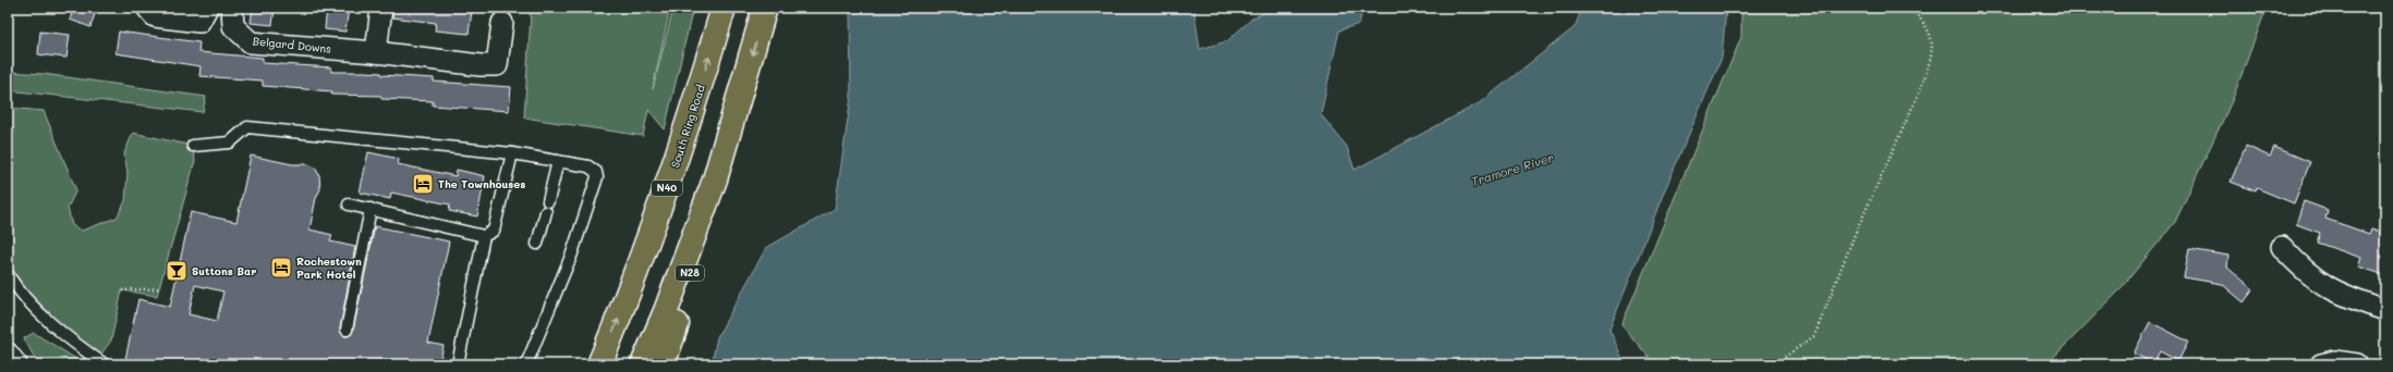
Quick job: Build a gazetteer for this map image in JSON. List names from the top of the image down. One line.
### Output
{"streets":{"highway":["South Ring Road","N40","N28"],"street":["Belgard Downs"]},"water":["Tramore River"],"places":{"hotel":["The Townhouses","Rochestown Park Hotel"],"bar":["Suttons Bar"]}}
